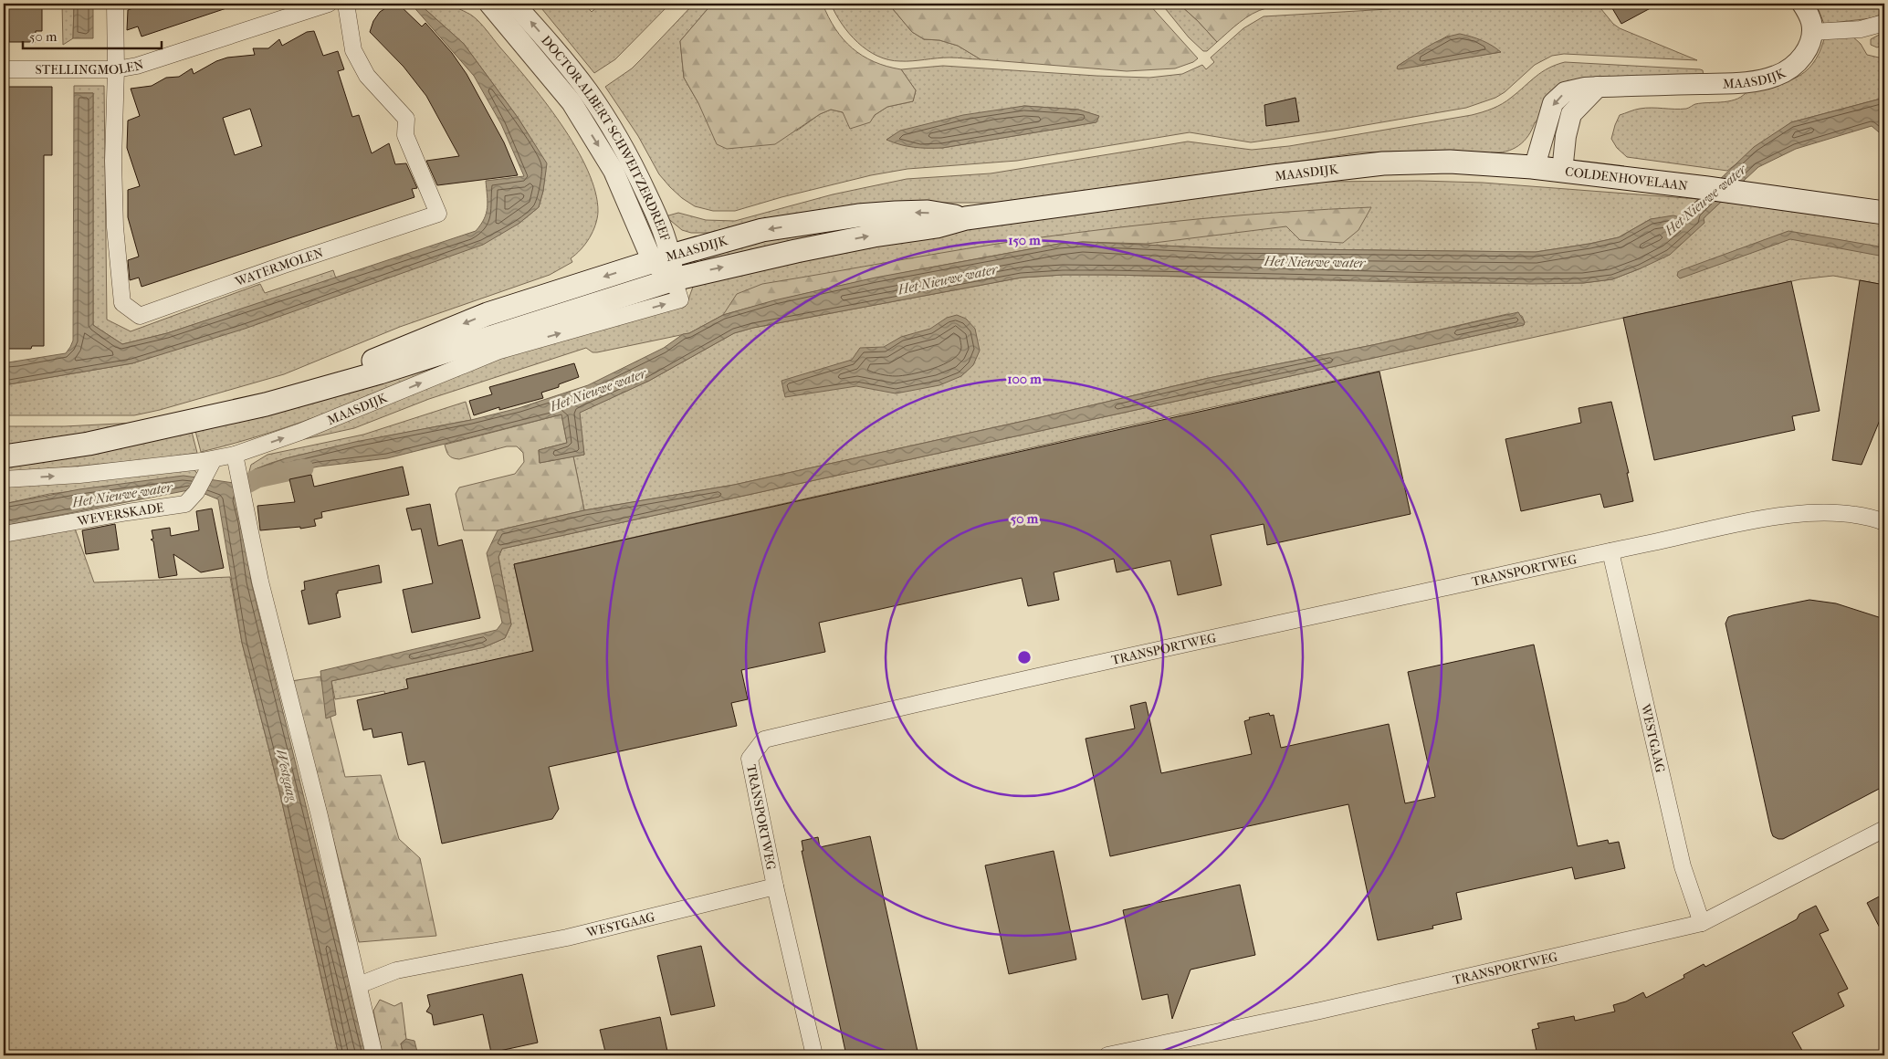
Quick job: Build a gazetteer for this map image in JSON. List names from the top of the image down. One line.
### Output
{"streets":{"main road":["MAASDIJK","COLDENHOVELAAN"],"street":["STELLINGMOLEN","DOCTOR ALBERT SCHWEITZERDREEF","WATERMOLEN","WEVERSKADE","TRANSPORTWEG","WESTGAAG"]},"crossings":[["STELLINGMOLEN","WATERMOLEN"],["MAASDIJK","DOCTOR ALBERT SCHWEITZERDREEF"],["MAASDIJK","COLDENHOVELAAN"],["MAASDIJK","WEVERSKADE"],["TRANSPORTWEG","WESTGAAG"]],"water":["Het Nieuwe water","Westgaag"],"scale_bar":"50 m","rings":["150 m","100 m","50 m"]}
